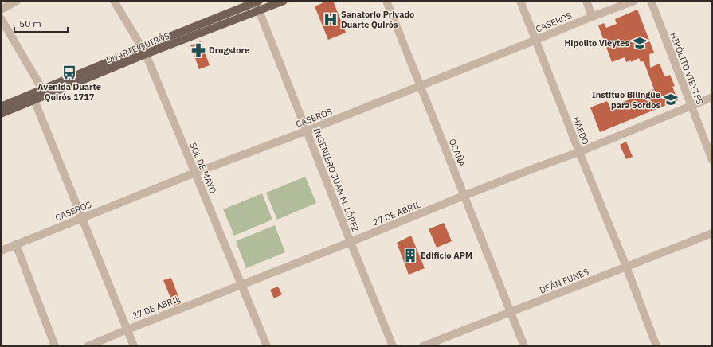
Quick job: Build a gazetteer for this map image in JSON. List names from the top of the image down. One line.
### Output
{"streets":{"main road":["DUARTE QUIRÓS"],"street":["CASEROS","HIPÓLITO VIEYTES","HAEDO","OCAÑA","SOL DE MAYO","INGENIERO JUAN M. LÓPEZ","27 DE ABRIL","DEÁN FUNES"]},"crossings":[["CASEROS","HAEDO"],["CASEROS","OCAÑA"],["CASEROS","SOL DE MAYO"],["CASEROS","INGENIERO JUAN M. LÓPEZ"],["DUARTE QUIRÓS","SOL DE MAYO"],["DUARTE QUIRÓS","INGENIERO JUAN M. LÓPEZ"],["HIPÓLITO VIEYTES","27 DE ABRIL"],["HAEDO","27 DE ABRIL"],["HAEDO","DEÁN FUNES"],["OCAÑA","27 DE ABRIL"],["OCAÑA","DEÁN FUNES"],["SOL DE MAYO","27 DE ABRIL"],["INGENIERO JUAN M. LÓPEZ","27 DE ABRIL"]],"places":{"hospital":["Sanatorio Privado Duarte Quirós"],"school or university":["Hipolito Vieytes","Instituo Bilingüe para Sordos"],"pharmacy":["Drugstore"],"bus stop":["Avenida Duarte Quirós 1717"],"building":["Edificio APM"]},"scale_bar":"50 m"}
